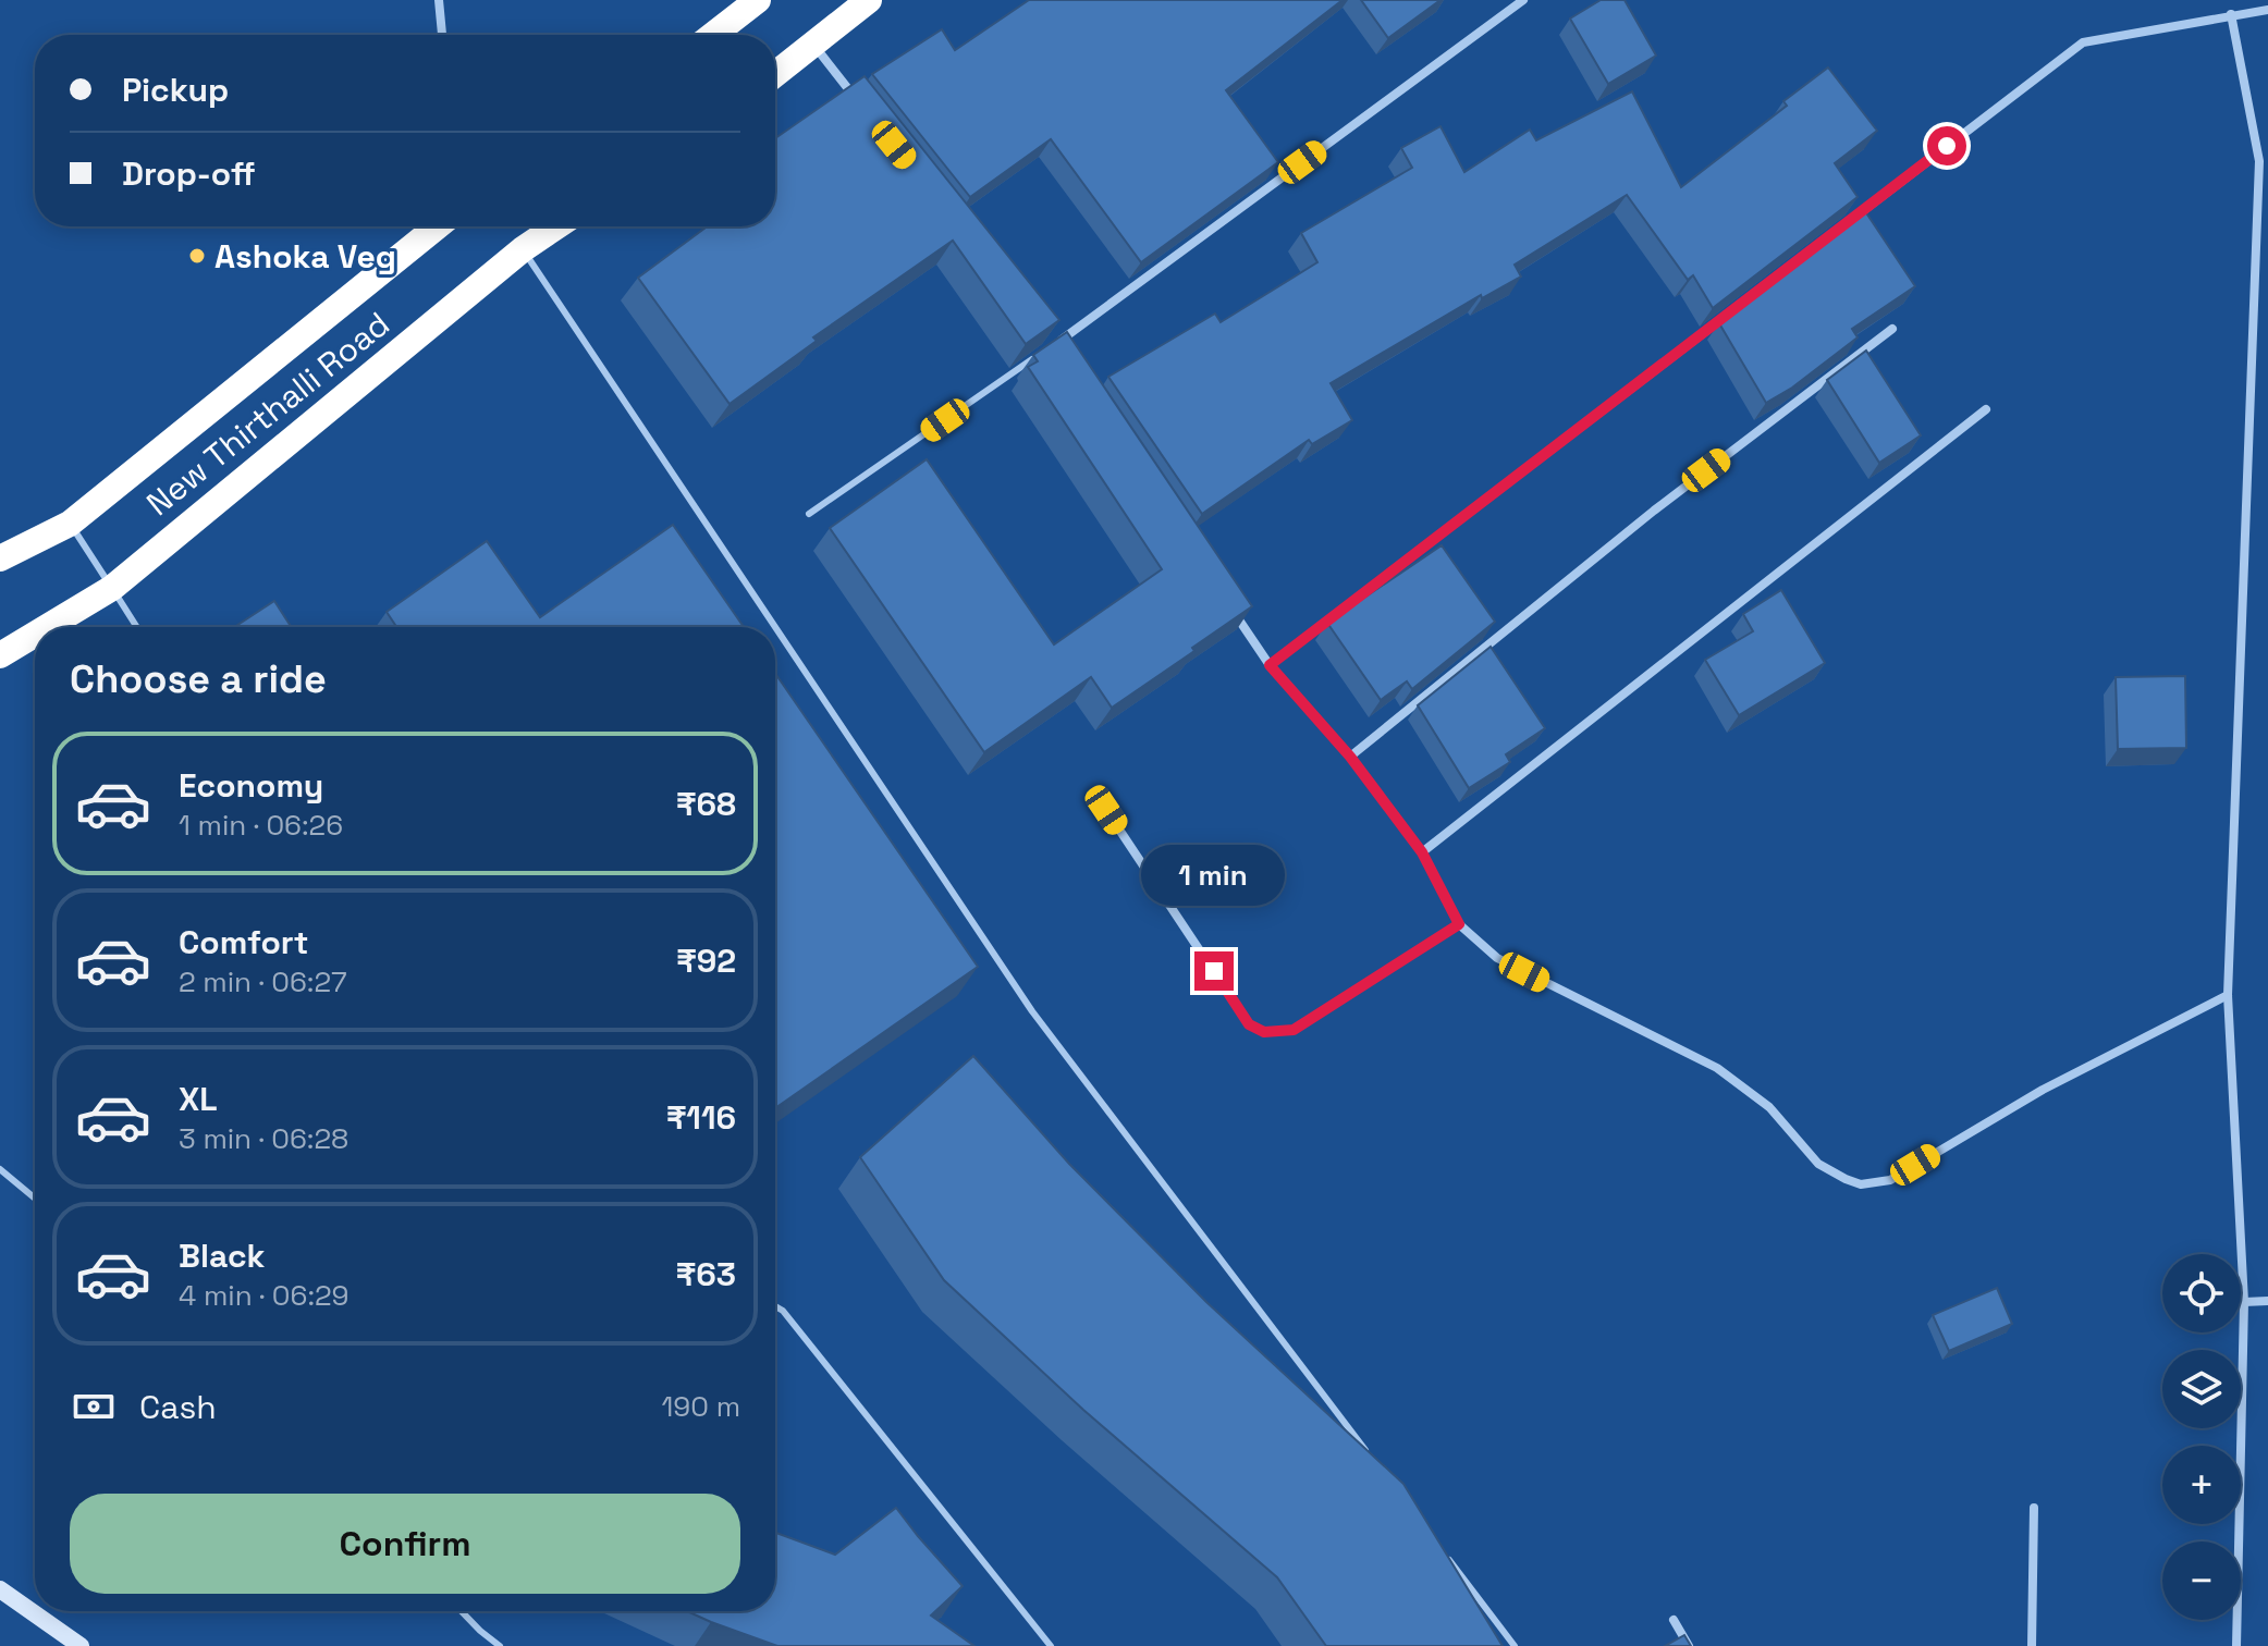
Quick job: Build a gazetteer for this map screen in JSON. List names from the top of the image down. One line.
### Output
{"streets":{"highway":["New Thirthalli Road"]},"places":["Ashoka Veg"],"page":{"banner":["Pickup","Drop-off"],"heading":"Choose a ride","list":[{"name":"Economy","note":"1 min · 06:26","value":"₹68"},{"name":"Comfort","note":"2 min · 06:27","value":"₹92"},{"name":"XL","note":"3 min · 06:28","value":"₹116"},{"name":"Black","note":"4 min · 06:29","value":"₹63"}],"bubble":"1 min","map_buttons":["+","−"],"pay":["Cash","190 m"],"buttons":"Confirm"}}
